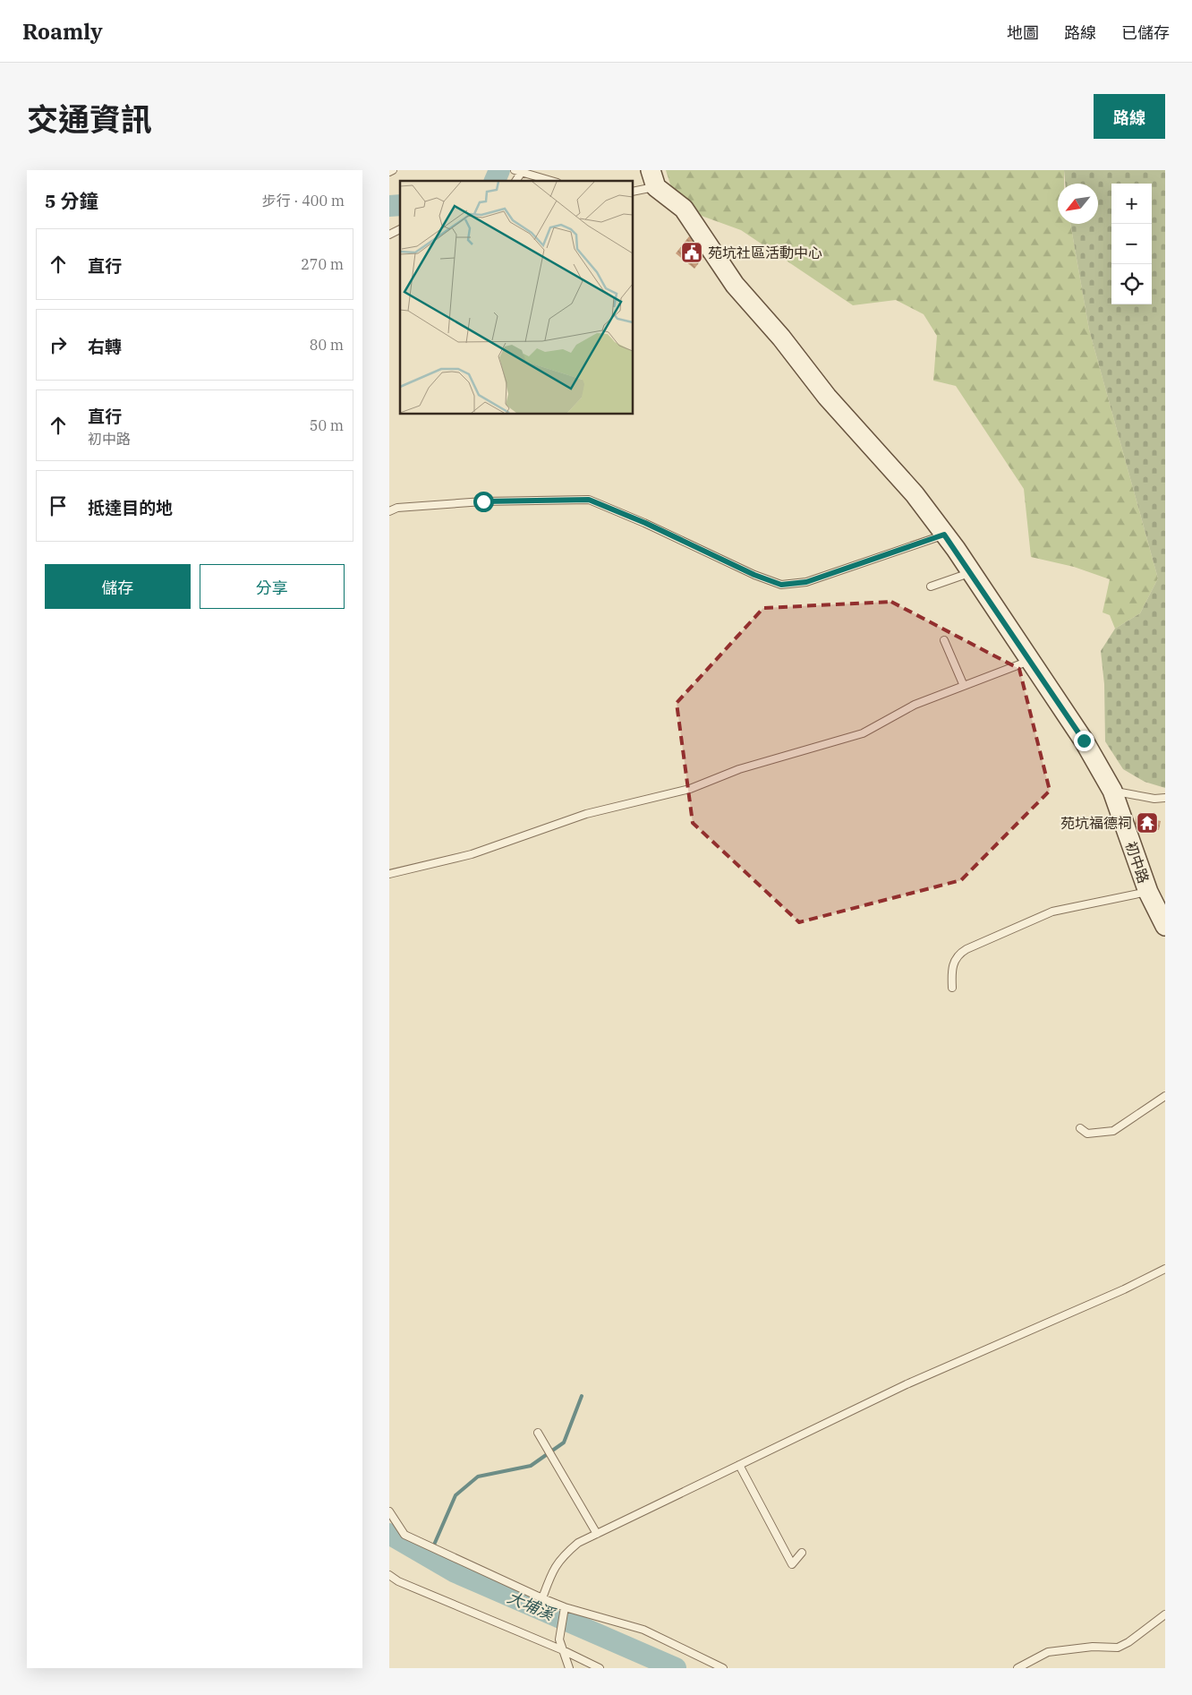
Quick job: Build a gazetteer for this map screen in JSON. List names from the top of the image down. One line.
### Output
{"streets":{"street":["初中路"]},"water":["大埔溪"],"places":{"public building":["苑坑社區活動中心"],"temple":["苑坑福德祠"]},"north":"bottom left","page":{"header":"Roamly","nav":["地圖","路線","已儲存"],"title":"交通資訊","buttons":["路線",["儲存","分享"]],"heading":["5 分鐘","步行 · 400 m"],"map_buttons":["+","−"],"list":[["直行","270 m"],["右轉","80 m"],["直行","初中路","50 m"],"抵達目的地"]}}
